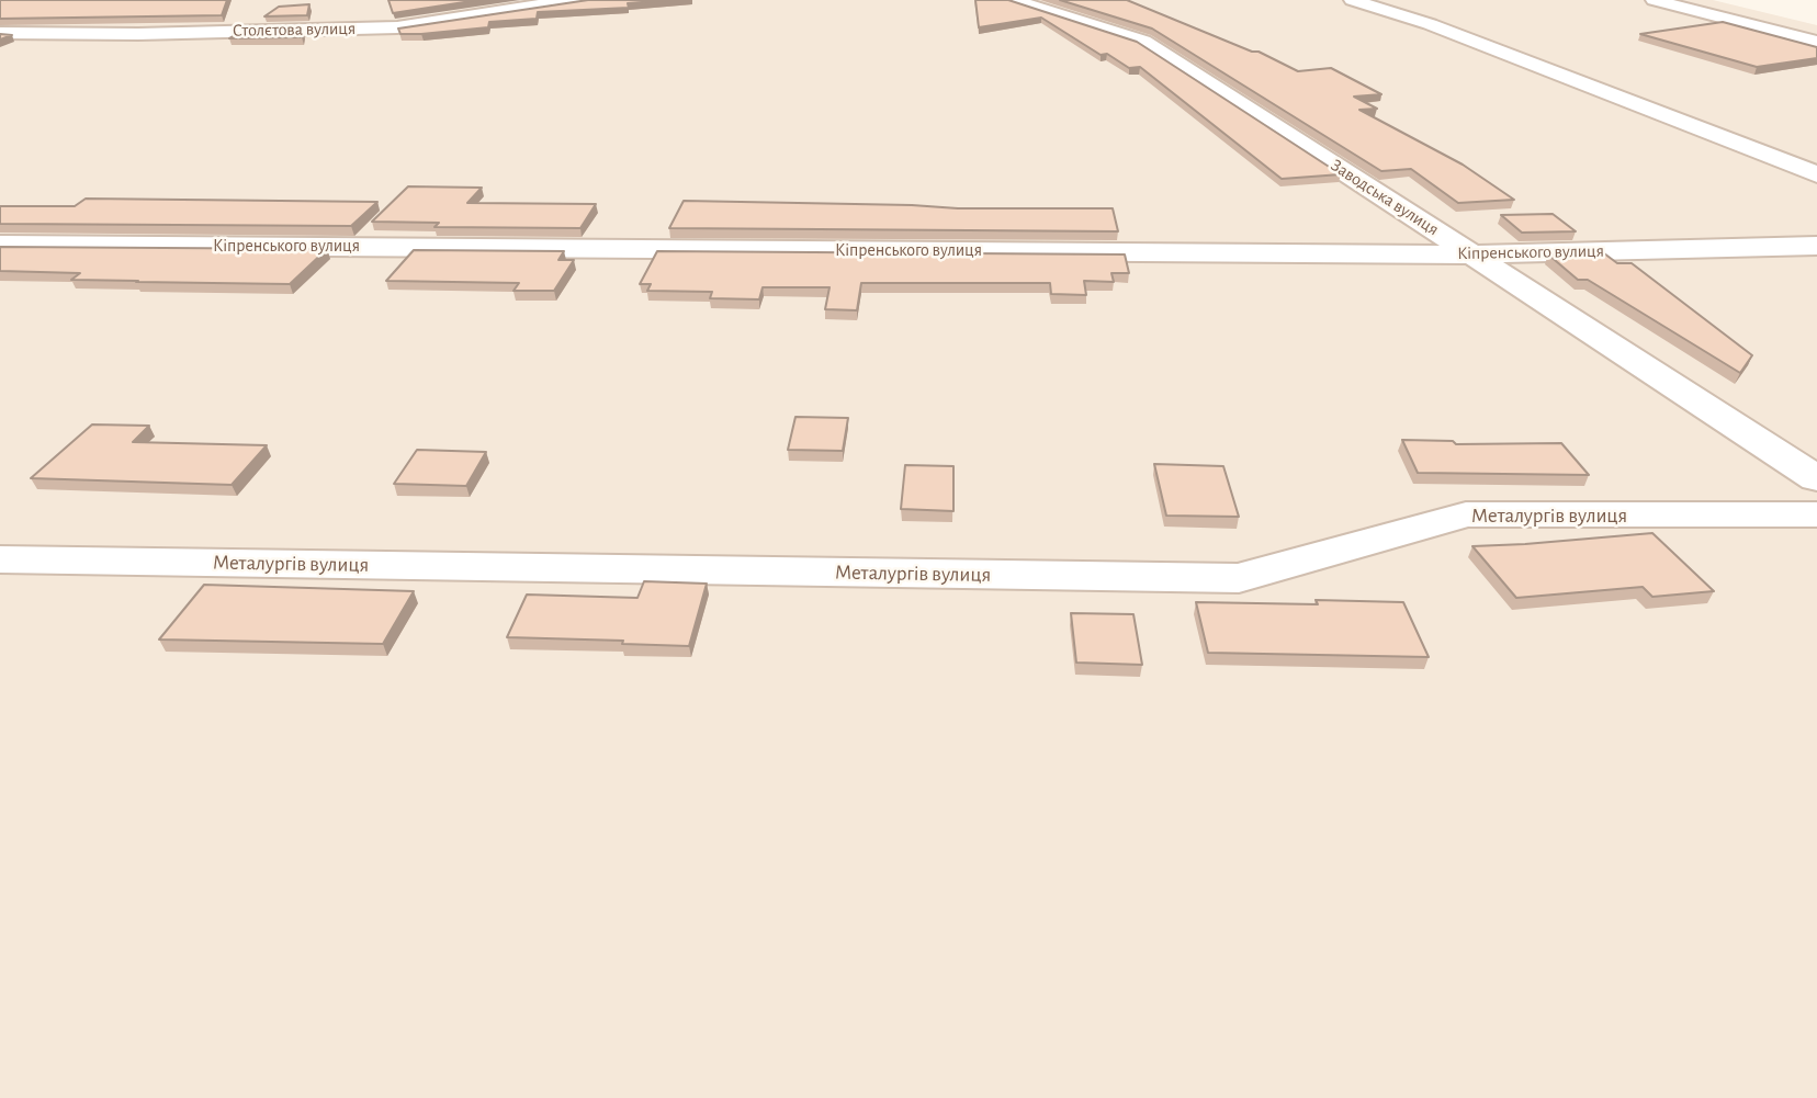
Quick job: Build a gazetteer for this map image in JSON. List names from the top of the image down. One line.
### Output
{"streets":{"street":["Столєтова вулиця","Заводська вулиця","Кіпренського вулиця","Металургів вулиця"]},"crossings":[["Заводська вулиця","Кіпренського вулиця"]]}
